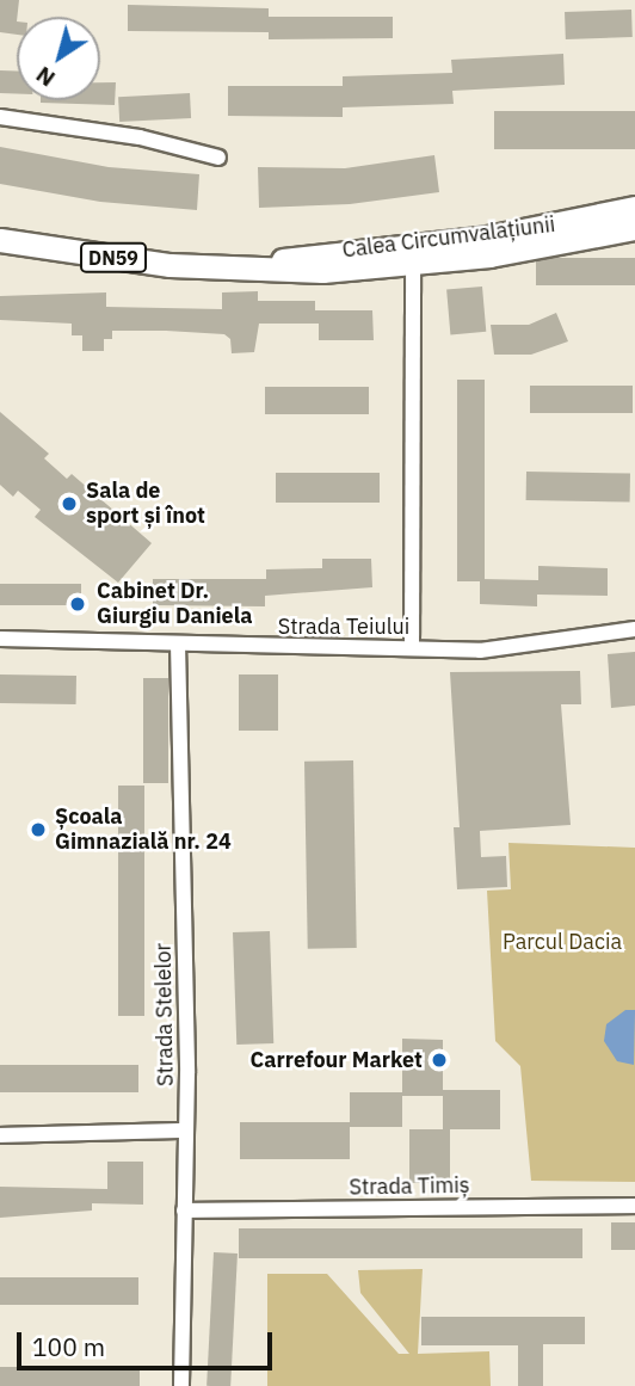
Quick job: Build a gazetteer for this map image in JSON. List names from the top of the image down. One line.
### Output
{"streets":{"main road":["Calea Circumvalațiunii","DN59"],"street":["Strada Teiului","Strada Stelelor","Strada Timiș"]},"crossings":[["Strada Teiului","Strada Stelelor"],["Strada Stelelor","Strada Timiș"]],"parks":["Parcul Dacia"],"places":["Sala de sport și înot","Cabinet Dr. Giurgiu Daniela","Școala Gimnazială nr. 24","Carrefour Market"],"scale_bar":"100 m","north":"bottom left"}
